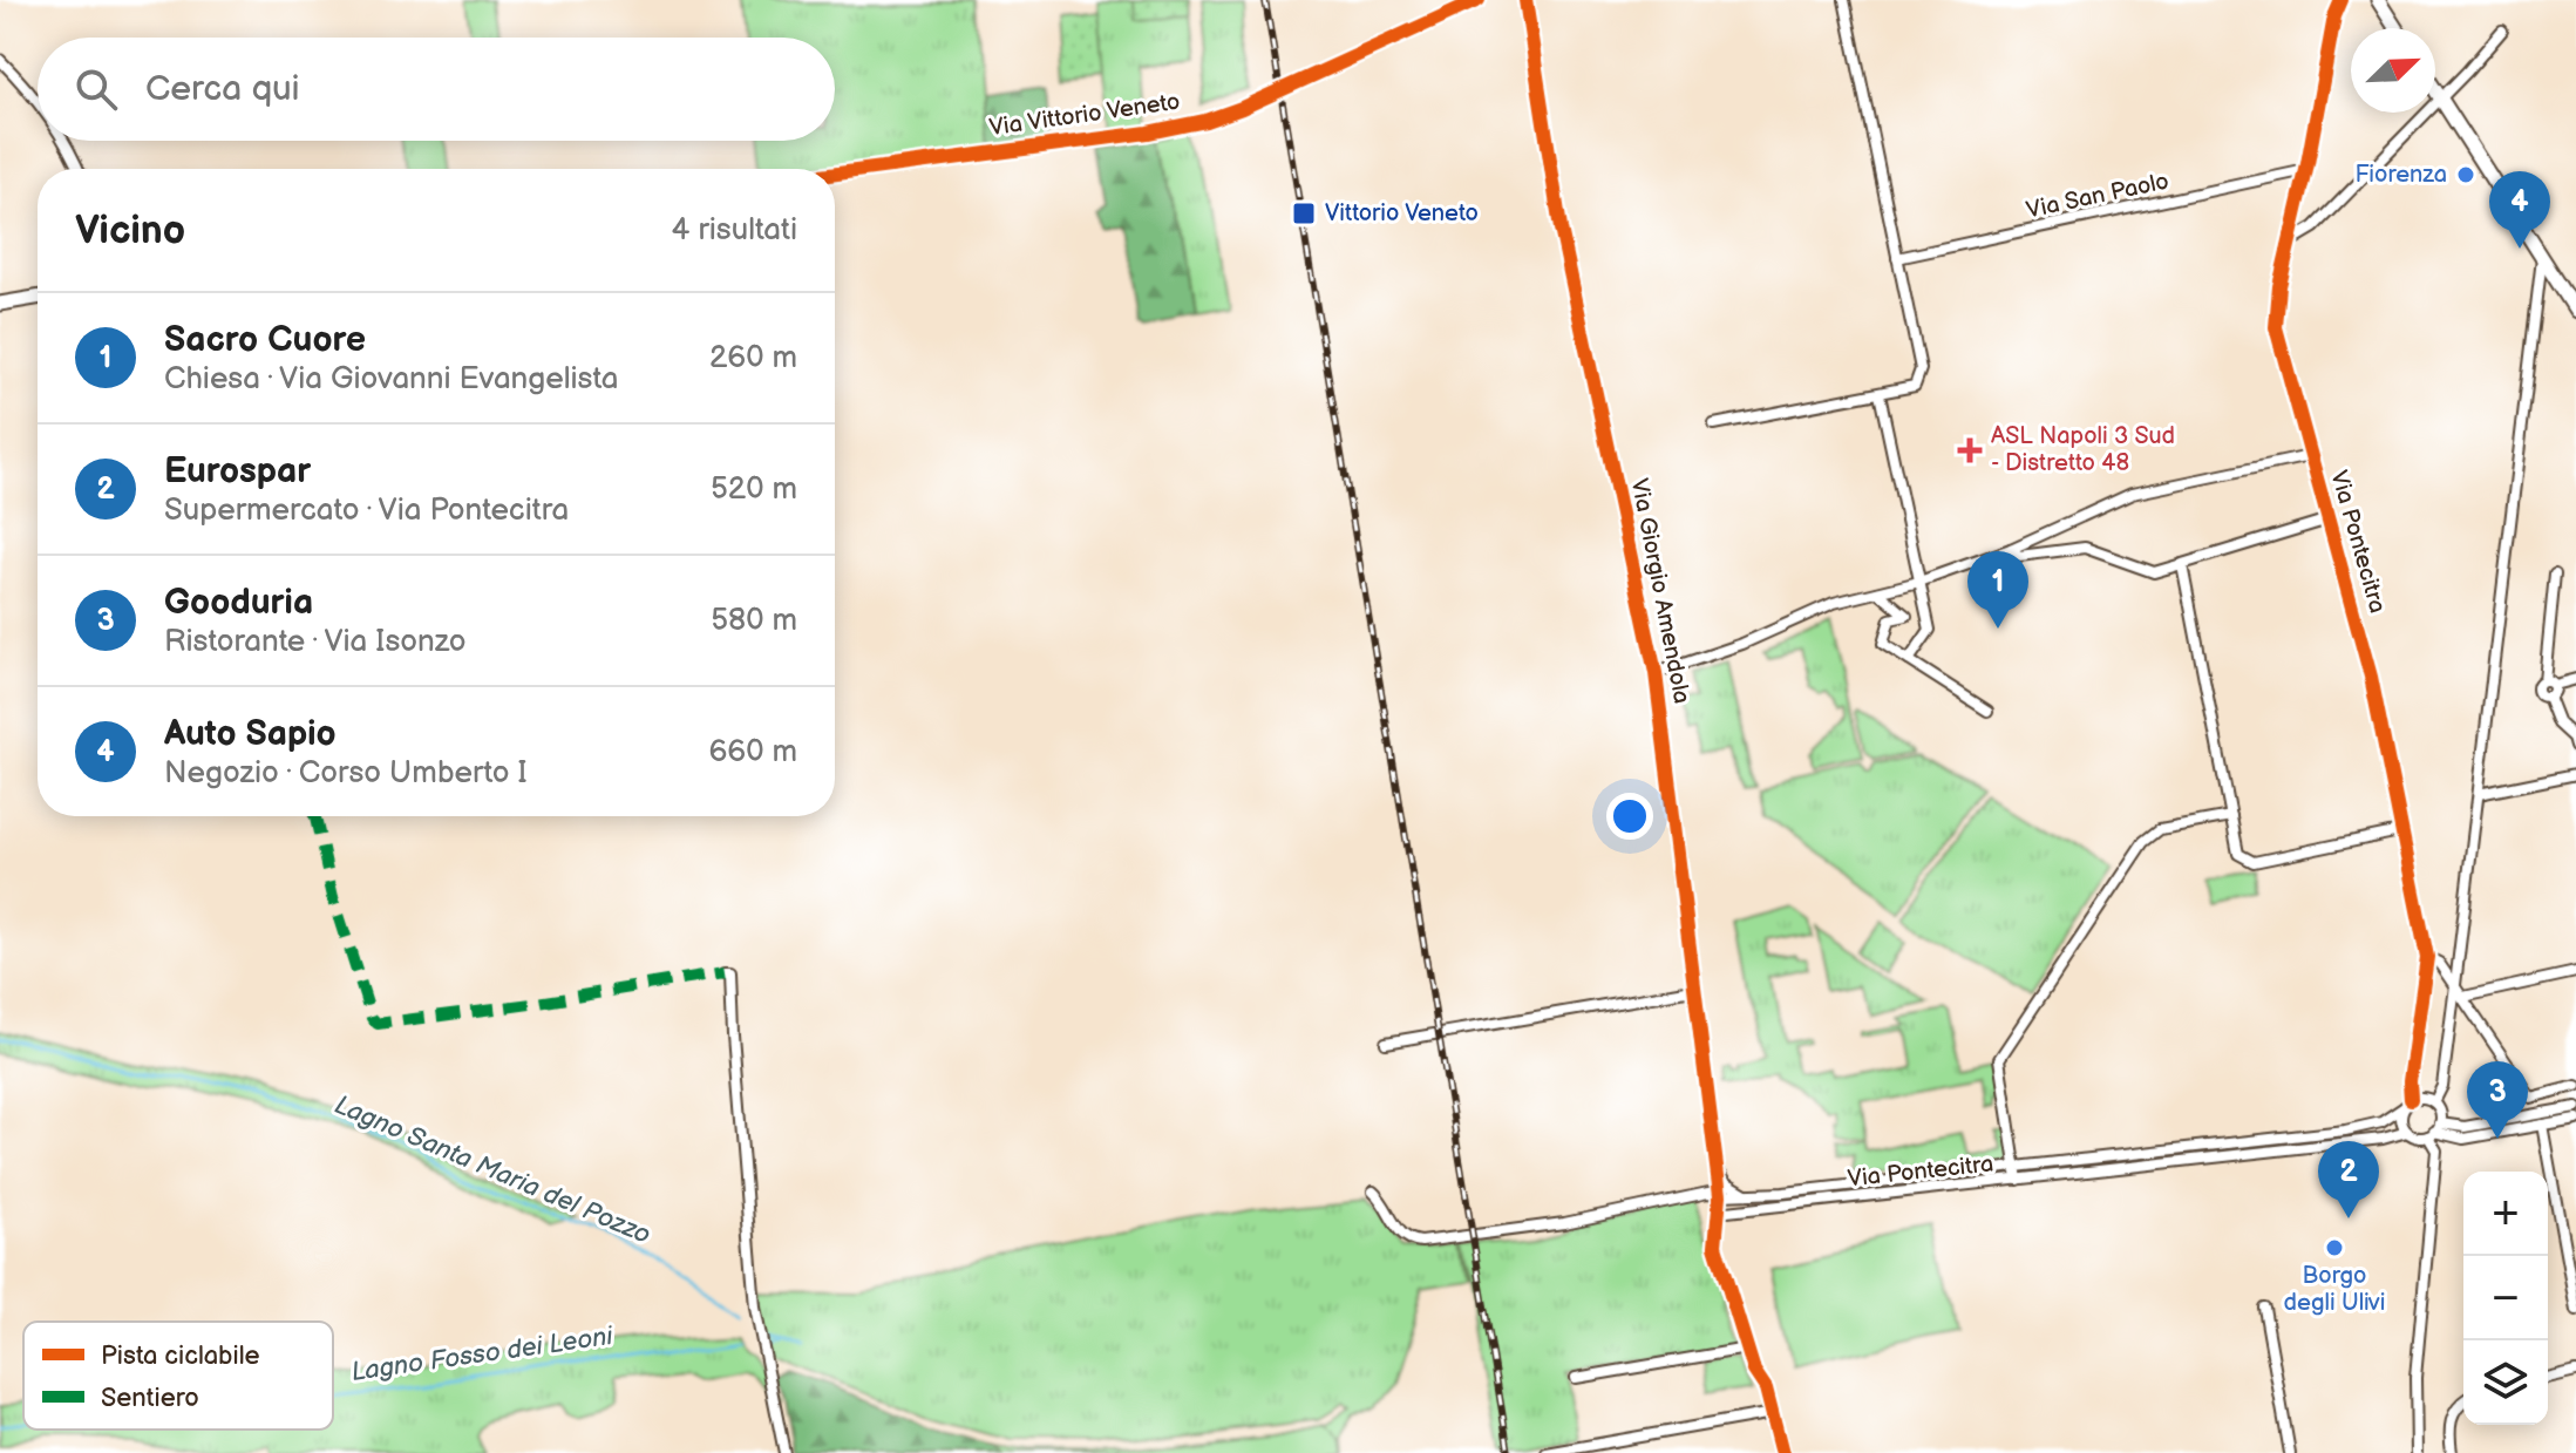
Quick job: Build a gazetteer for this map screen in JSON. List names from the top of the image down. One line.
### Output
{"streets":{"street":["Via Vittorio Veneto","Via San Paolo","Via Pontecitra","Via Giorgio Amendola"]},"crossings":[["Via San Paolo","Via Pontecitra"],["Via Pontecitra","Via Giorgio Amendola"]],"water":["Lagno Santa Maria del Pozzo","Lagno Fosso dei Leoni"],"places":{"other":["Fiorenza","Borgo degli Ulivi"],"transit":["Vittorio Veneto"],"health":["ASL Napoli 3 Sud - Distretto 48"]},"legend":["Pista ciclabile","Sentiero"],"north":"top right","page":{"search":"Cerca qui","heading":["Vicino","4 risultati"],"pins":["4","1","3","2"],"list":[{"mark":"1","name":"Sacro Cuore","note":"Chiesa · Via Giovanni Evangelista","value":"260 m"},{"mark":"2","name":"Eurospar","note":"Supermercato · Via Pontecitra","value":"520 m"},{"mark":"3","name":"Gooduria","note":"Ristorante · Via Isonzo","value":"580 m"},{"mark":"4","name":"Auto Sapio","note":"Negozio · Corso Umberto I","value":"660 m"}],"map_buttons":["+","−"]}}
